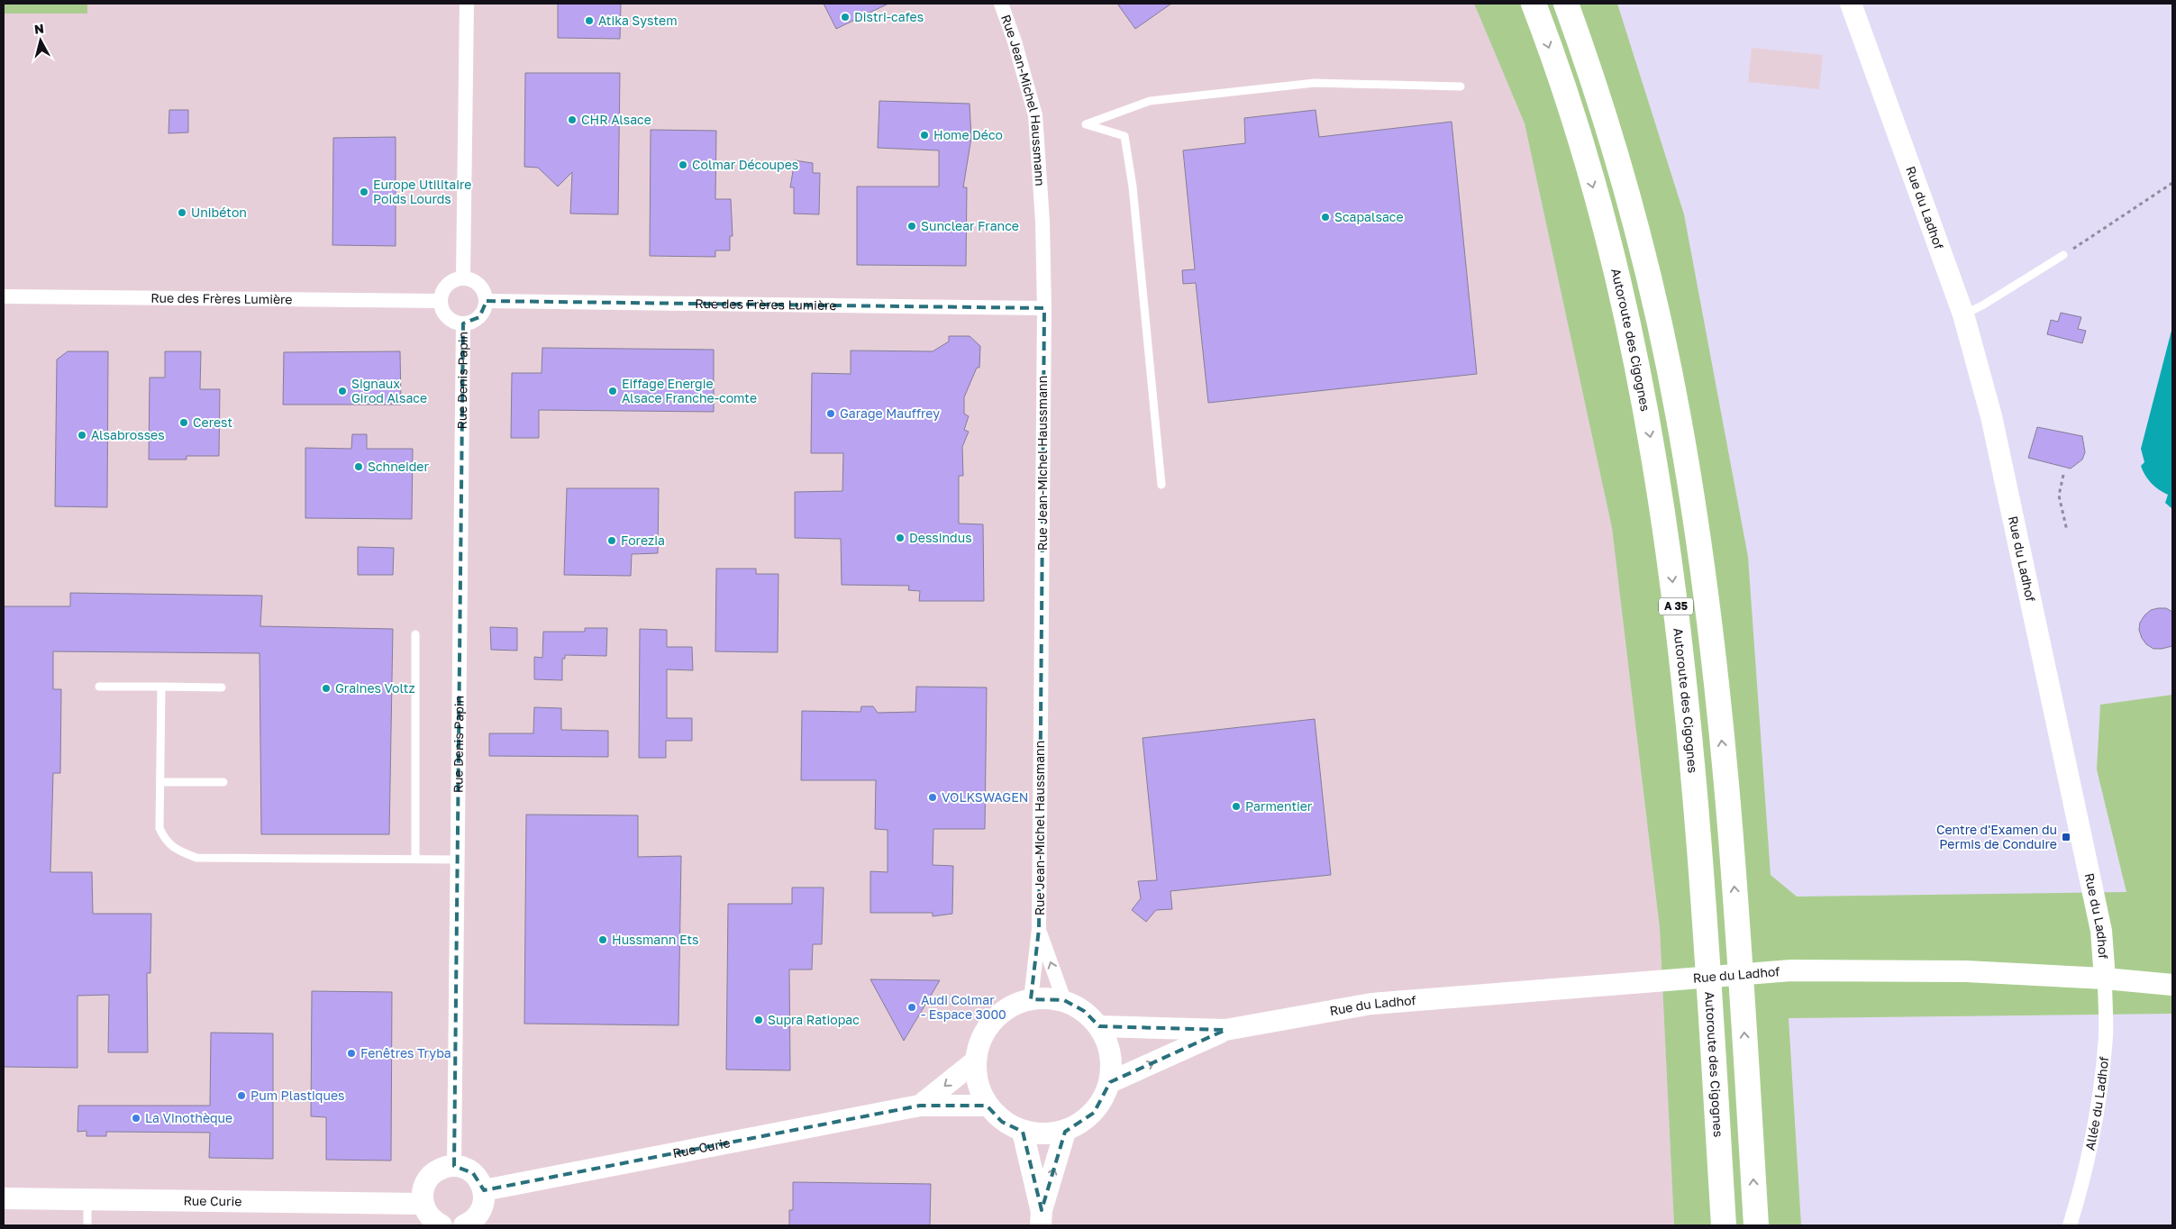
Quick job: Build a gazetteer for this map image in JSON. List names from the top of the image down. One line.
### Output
{"streets":{"highway":["Autoroute des Cigognes","A 35"],"main road":["Rue du Ladhof","Rue Curie"],"street":["Rue Jean-Michel Haussmann","Rue des Frères Lumière","Rue Denis Papin","Allée du Ladhof"]},"crossings":[["Rue Jean-Michel Haussmann","Rue du Ladhof"],["Rue Jean-Michel Haussmann","Rue des Frères Lumière"],["Rue Jean-Michel Haussmann","Rue Curie"],["Rue du Ladhof","Allée du Ladhof"],["Rue du Ladhof","Rue Curie"],["Rue des Frères Lumière","Rue Denis Papin"]],"places":{"other":["Distri-cafes","Atika System","CHR Alsace","Home Déco","Colmar Découpes","Europe Utilitaire Poids Lourds","Unibéton","Scapalsace","Sunclear France","Signaux Girod Alsace","Eiffage Energie Alsace Franche-comte","Garage Mauffrey","Cerest","Alsabrosses","Schneider","Dessindus","Forezia","Graines Voltz","VOLKSWAGEN","Parmentier","Hussmann Ets","Audi Colmar - Espace 3000","Supra Ratiopac","Fenêtres Tryba","Pum Plastiques","La Vinothèque"],"transit":["Centre d'Examen du Permis de Conduire"]},"north":"top"}
